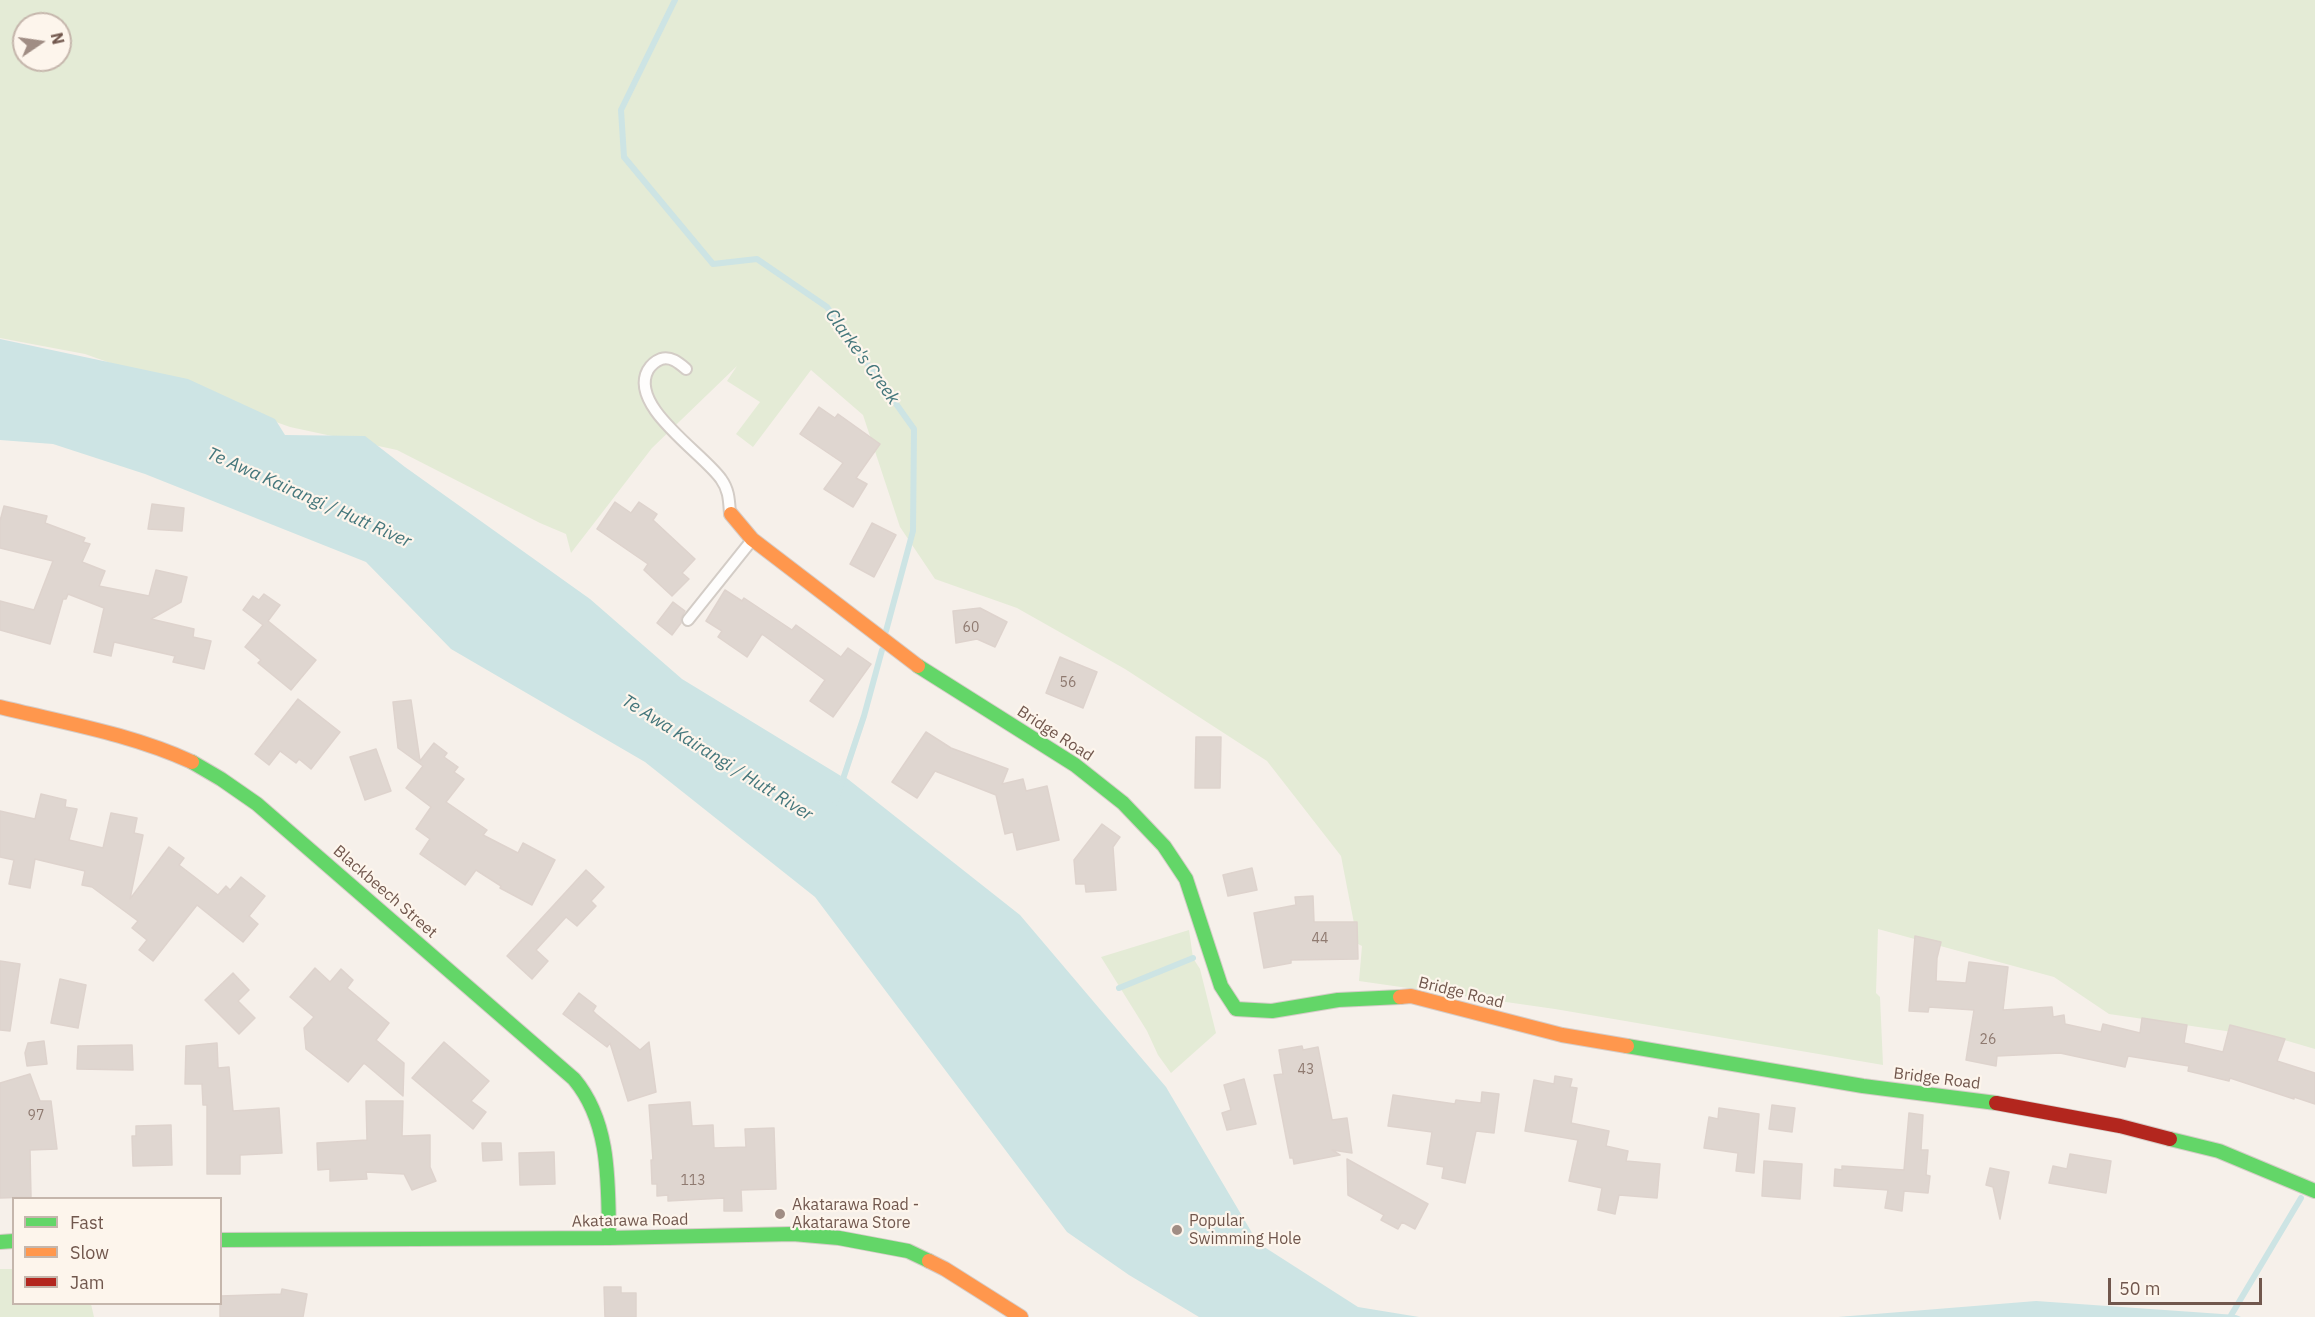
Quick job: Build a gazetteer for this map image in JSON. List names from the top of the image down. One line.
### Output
{"streets":{"street":["Bridge Road","Blackbeech Street","Akatarawa Road"]},"crossings":[["Blackbeech Street","Akatarawa Road"]],"water":["Clarke's Creek","Te Awa Kairangi / Hutt River"],"places":["Akatarawa Road - Akatarawa Store","Popular Swimming Hole"],"house_numbers":["60","56","44","26","43","97","113"],"legend":["Fast","Slow","Jam"],"scale_bar":"50 m","north":"right"}
